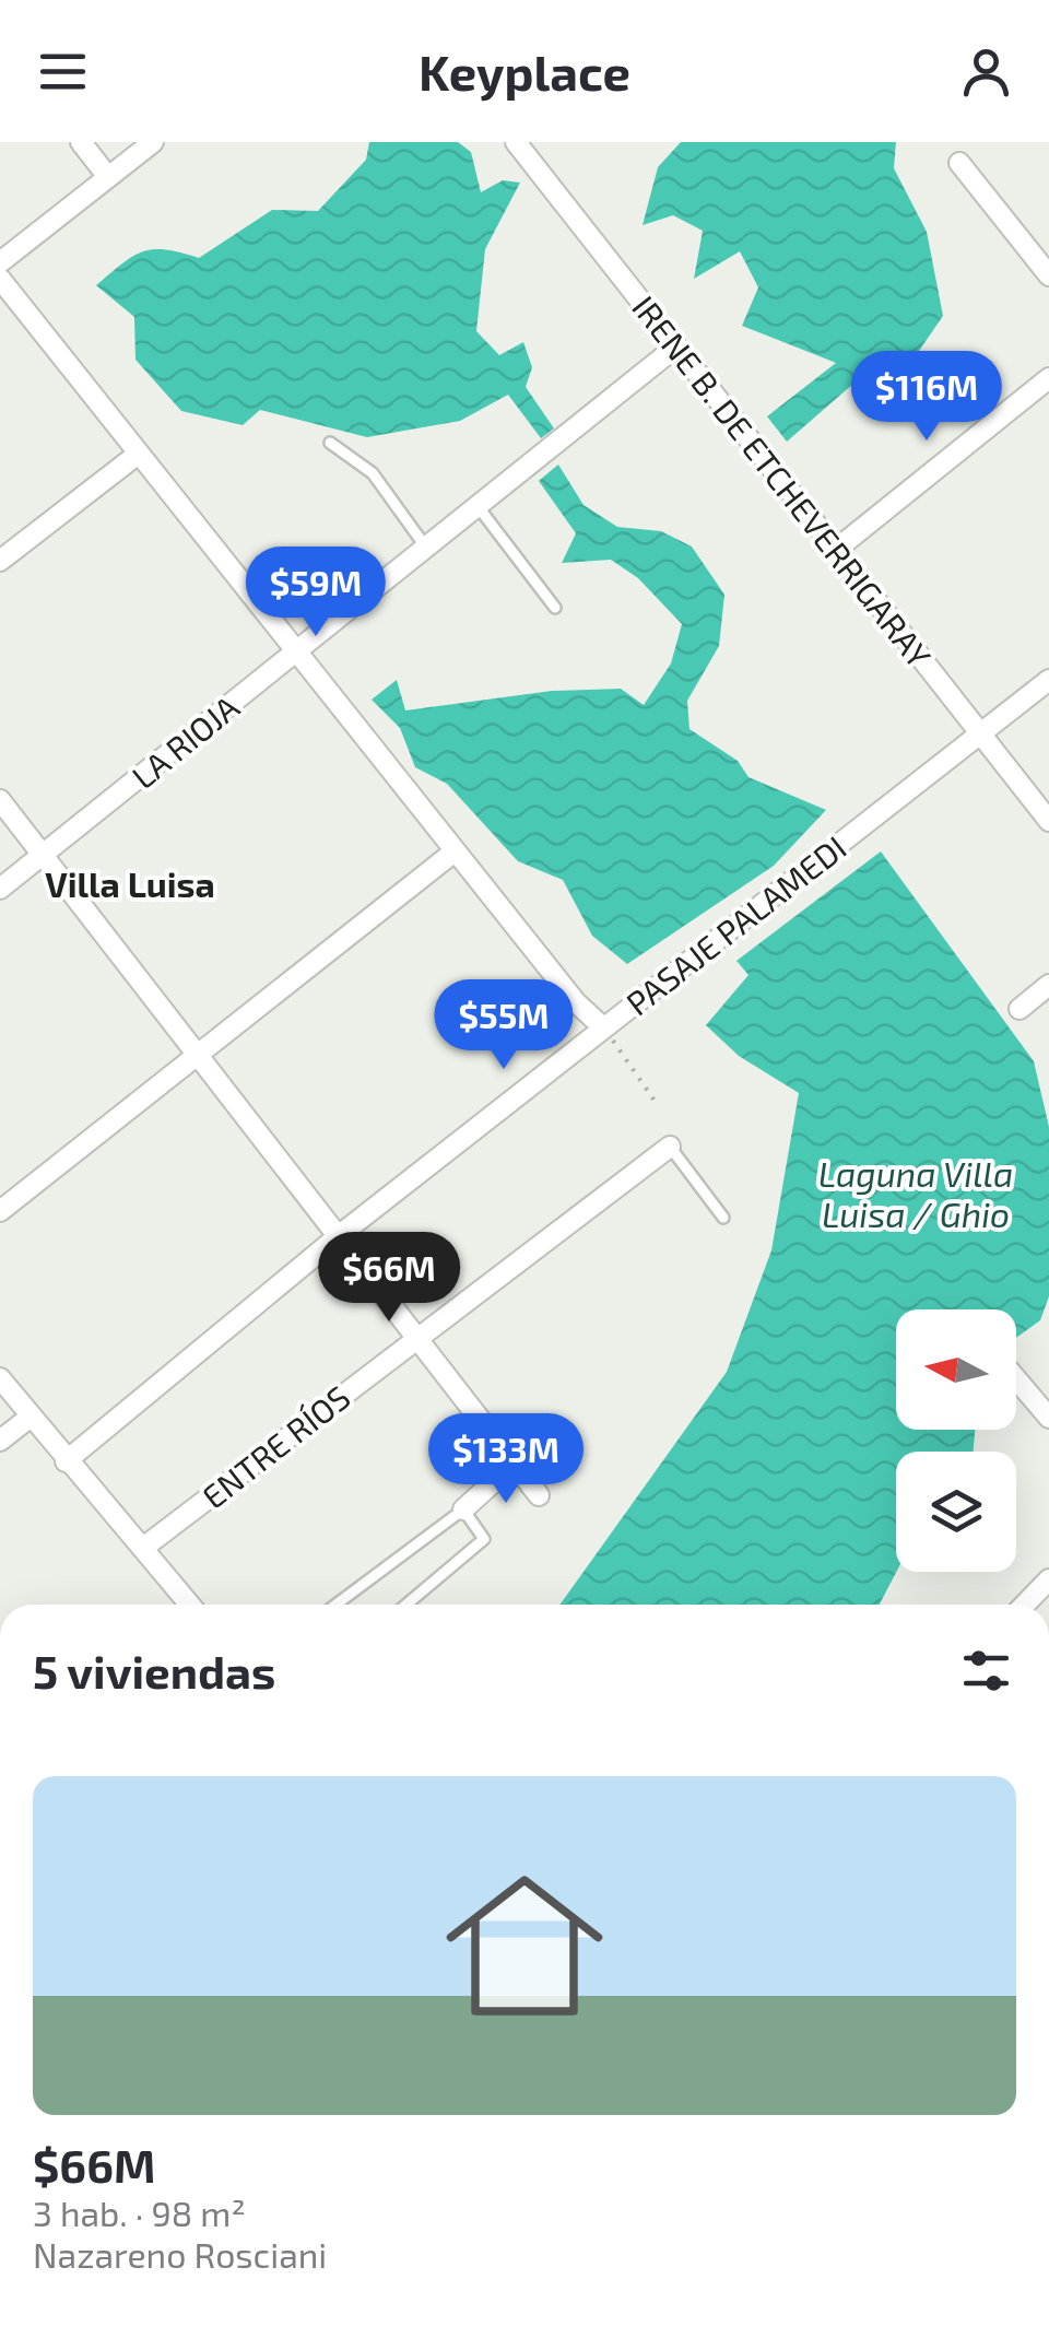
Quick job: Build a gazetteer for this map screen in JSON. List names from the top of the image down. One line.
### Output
{"streets":{"street":["IRENE B. DE ETCHEVERRIGARAY","LA RIOJA","PASAJE PALAMEDI","ENTRE RÍOS"]},"crossings":[["IRENE B. DE ETCHEVERRIGARAY","LA RIOJA"],["IRENE B. DE ETCHEVERRIGARAY","PASAJE PALAMEDI"]],"districts":["Villa Luisa"],"water":["Laguna Villa Luisa / Ghio"],"north":"left","page":{"header":"Keyplace","price":["$116M","$59M","$55M","$66M","$133M"],"heading":"5 viviendas","list":[{"name":"$66M","note":"3 hab. · 98 m² · Nazareno Rosciani"}]}}
